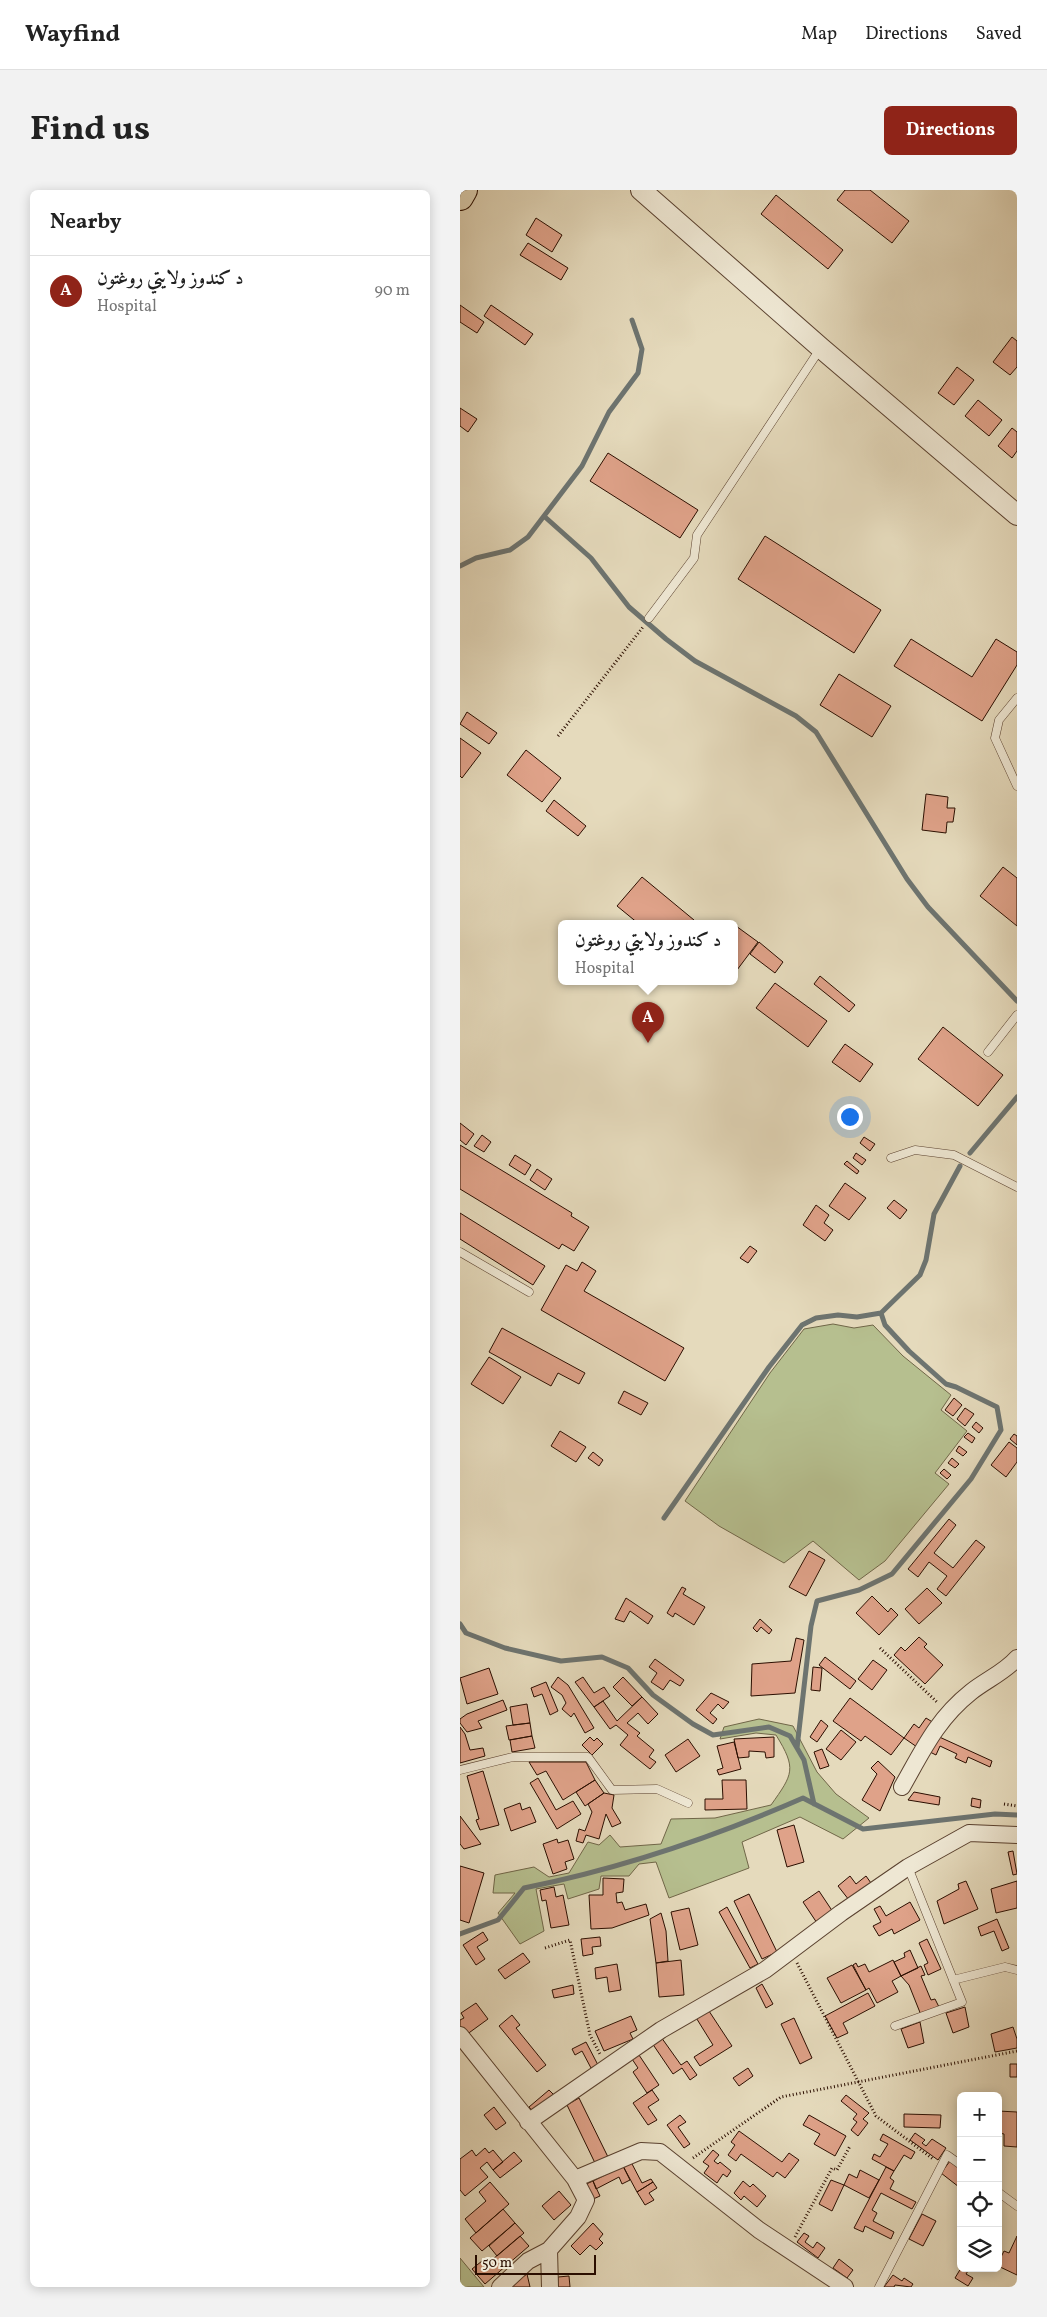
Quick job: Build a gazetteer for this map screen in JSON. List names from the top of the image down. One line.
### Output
{"scale_bar":"50 m","page":{"header":"Wayfind","nav":["Map","Directions","Saved"],"title":"Find us","buttons":"Directions","heading":"Nearby","list":[{"mark":"A","name":"د کندوز ولایتي روغتون","note":"Hospital","value":"90 m"}],"popup":["د کندوز ولایتي روغتون","Hospital"],"pins":"A","map_buttons":["+","−"],"scale":"50 m"}}
